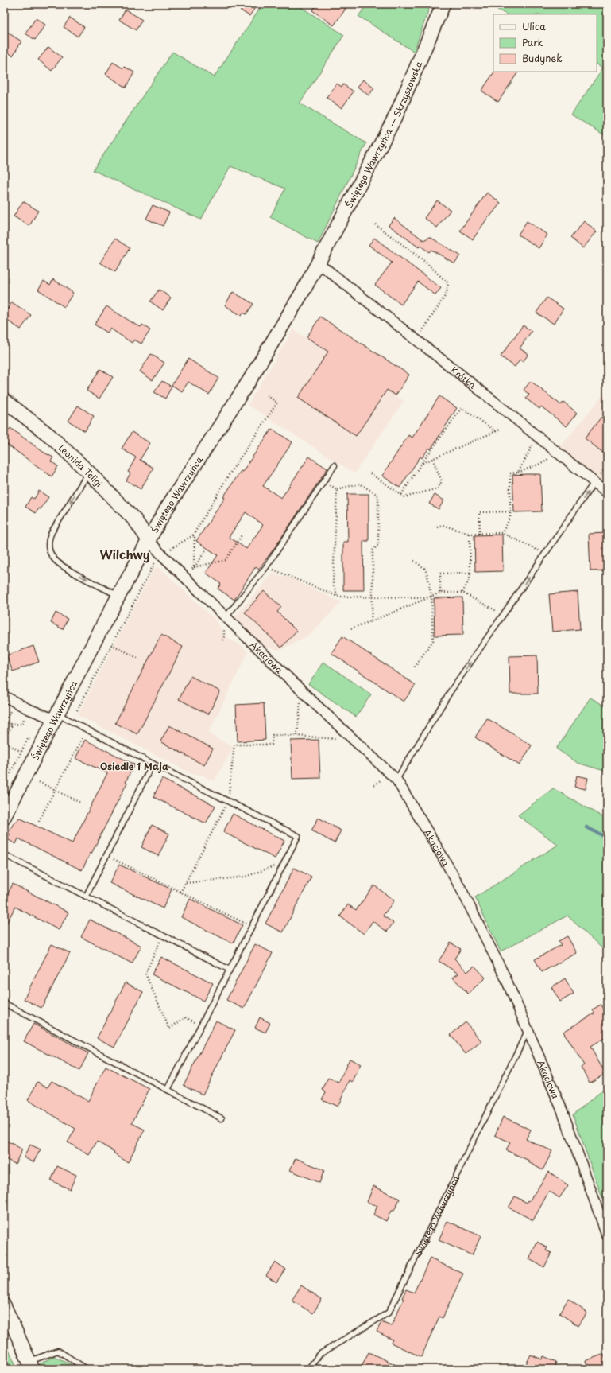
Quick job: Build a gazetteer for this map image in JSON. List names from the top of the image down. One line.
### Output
{"streets":{"street":["Świętego Wawrzyńca — Skrzyszowska","Krótka","Leonida Teligi","Świętego Wawrzyńca","Akacjowa"]},"crossings":[["Świętego Wawrzyńca — Skrzyszowska","Krótka"],["Świętego Wawrzyńca — Skrzyszowska","Świętego Wawrzyńca"],["Krótka","Świętego Wawrzyńca"],["Leonida Teligi","Świętego Wawrzyńca"],["Leonida Teligi","Akacjowa"],["Świętego Wawrzyńca","Akacjowa"]],"districts":["Wilchwy","Osiedle 1 Maja"],"legend":["Ulica","Park","Budynek"]}
